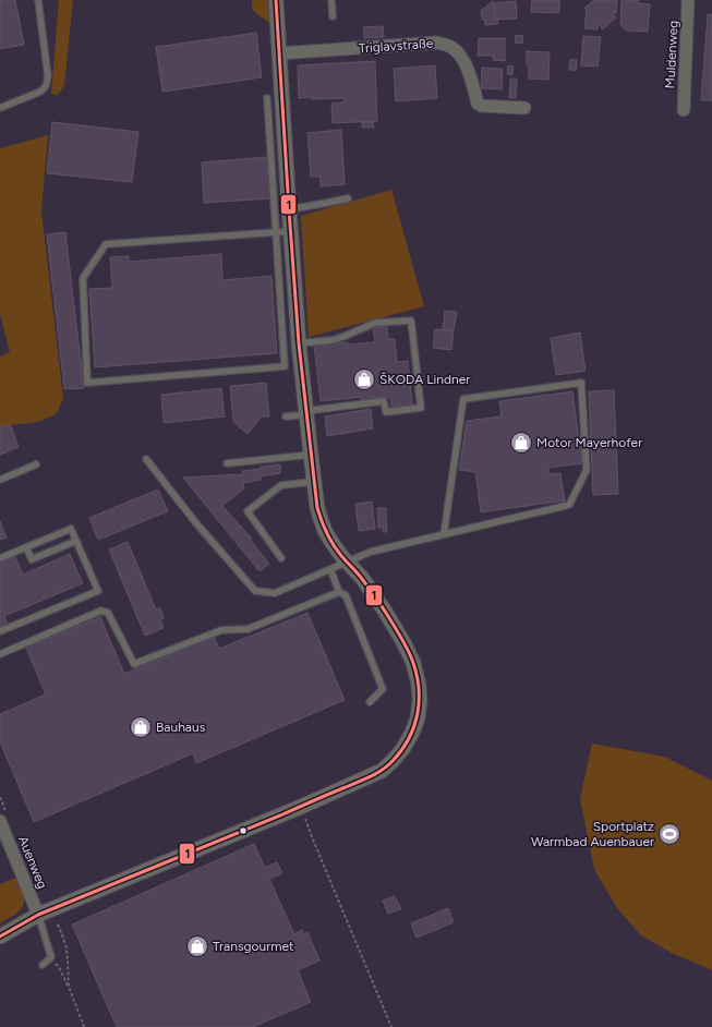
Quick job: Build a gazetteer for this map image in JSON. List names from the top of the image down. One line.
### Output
{"streets":{"street":["Triglavstraße","Muldenweg","Auenweg"]},"places":{"shop":["ŠKODA Lindner","Motor Mayerhofer","Bauhaus","Transgourmet"],"sports":["Sportplatz Warmbad Auenbauer"]},"lines":["transit line 1"]}
